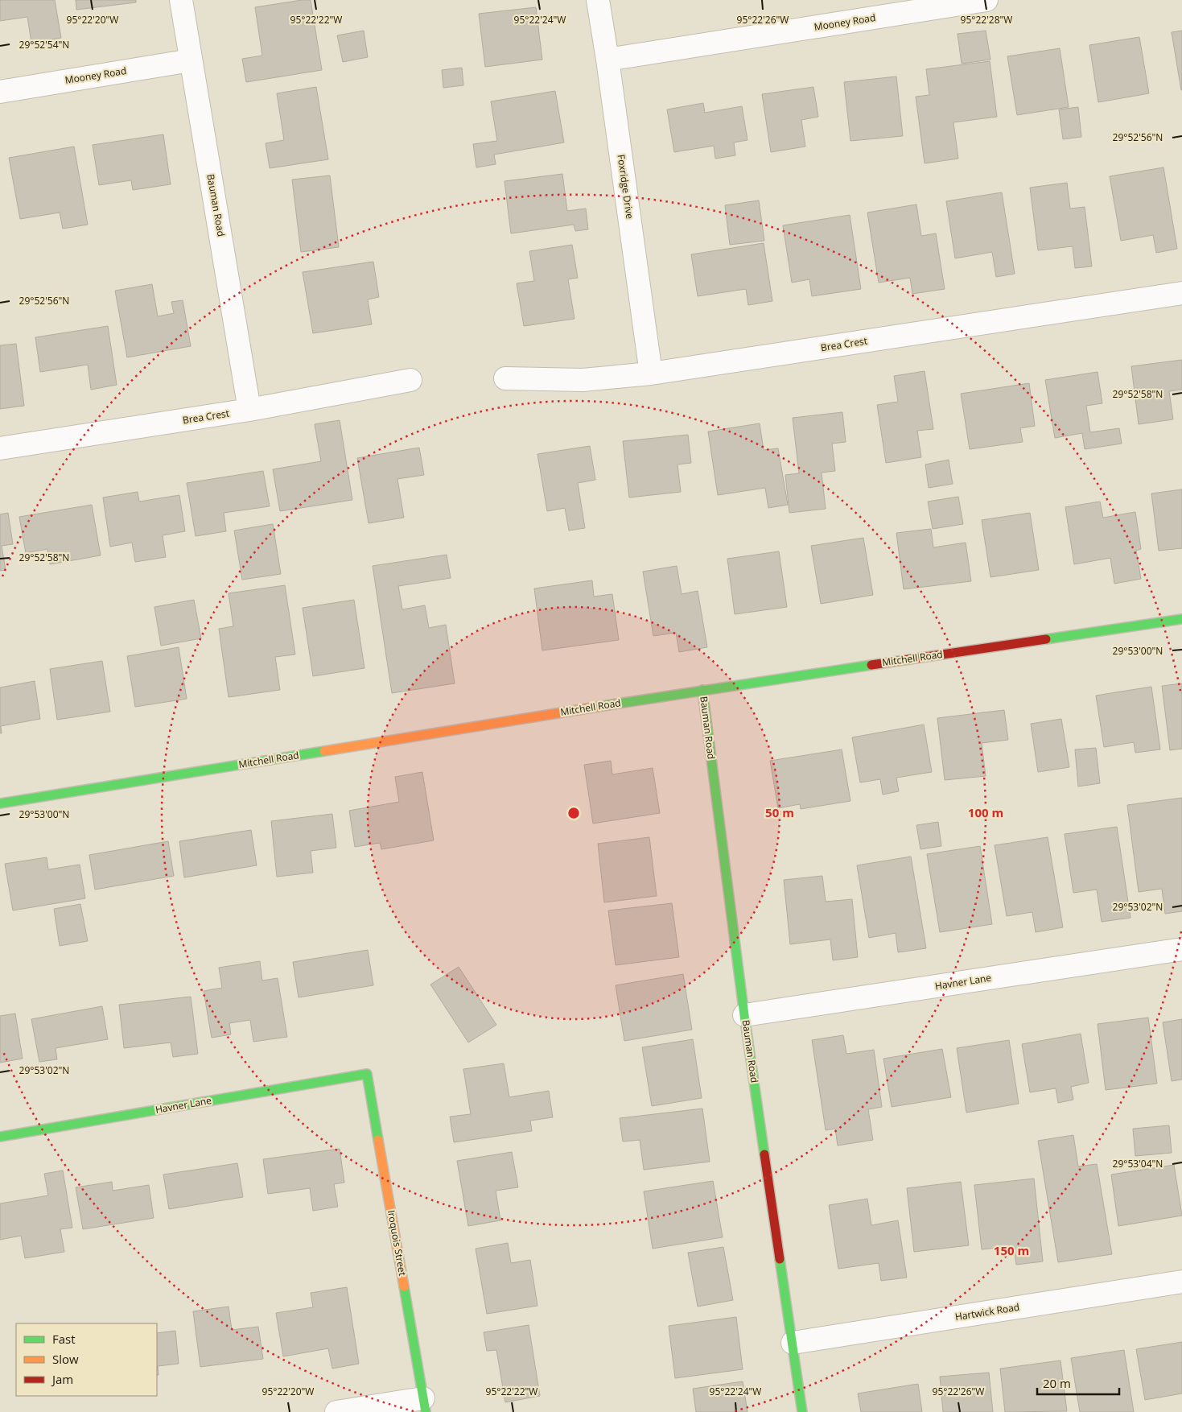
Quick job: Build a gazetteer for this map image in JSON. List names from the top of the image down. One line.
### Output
{"streets":{"street":["Mooney Road","Foxridge Drive","Bauman Road","Brea Crest","Mitchell Road","Havner Lane","Iroquois Street","Hartwick Road"]},"crossings":[["Mooney Road","Foxridge Drive"],["Mooney Road","Bauman Road"],["Foxridge Drive","Brea Crest"],["Bauman Road","Brea Crest"],["Bauman Road","Mitchell Road"],["Bauman Road","Havner Lane"],["Bauman Road","Hartwick Road"],["Havner Lane","Iroquois Street"]],"legend":["Fast","Slow","Jam"],"scale_bar":"20 m","coordinates":["95°22'20\"W","95°22'22\"W","95°22'24\"W","95°22'26\"W","95°22'28\"W","29°52'54\"N","29°52'56\"N","29°52'58\"N","29°53'00\"N","29°53'02\"N","29°53'04\"N"],"rings":["50 m","100 m","150 m"]}
